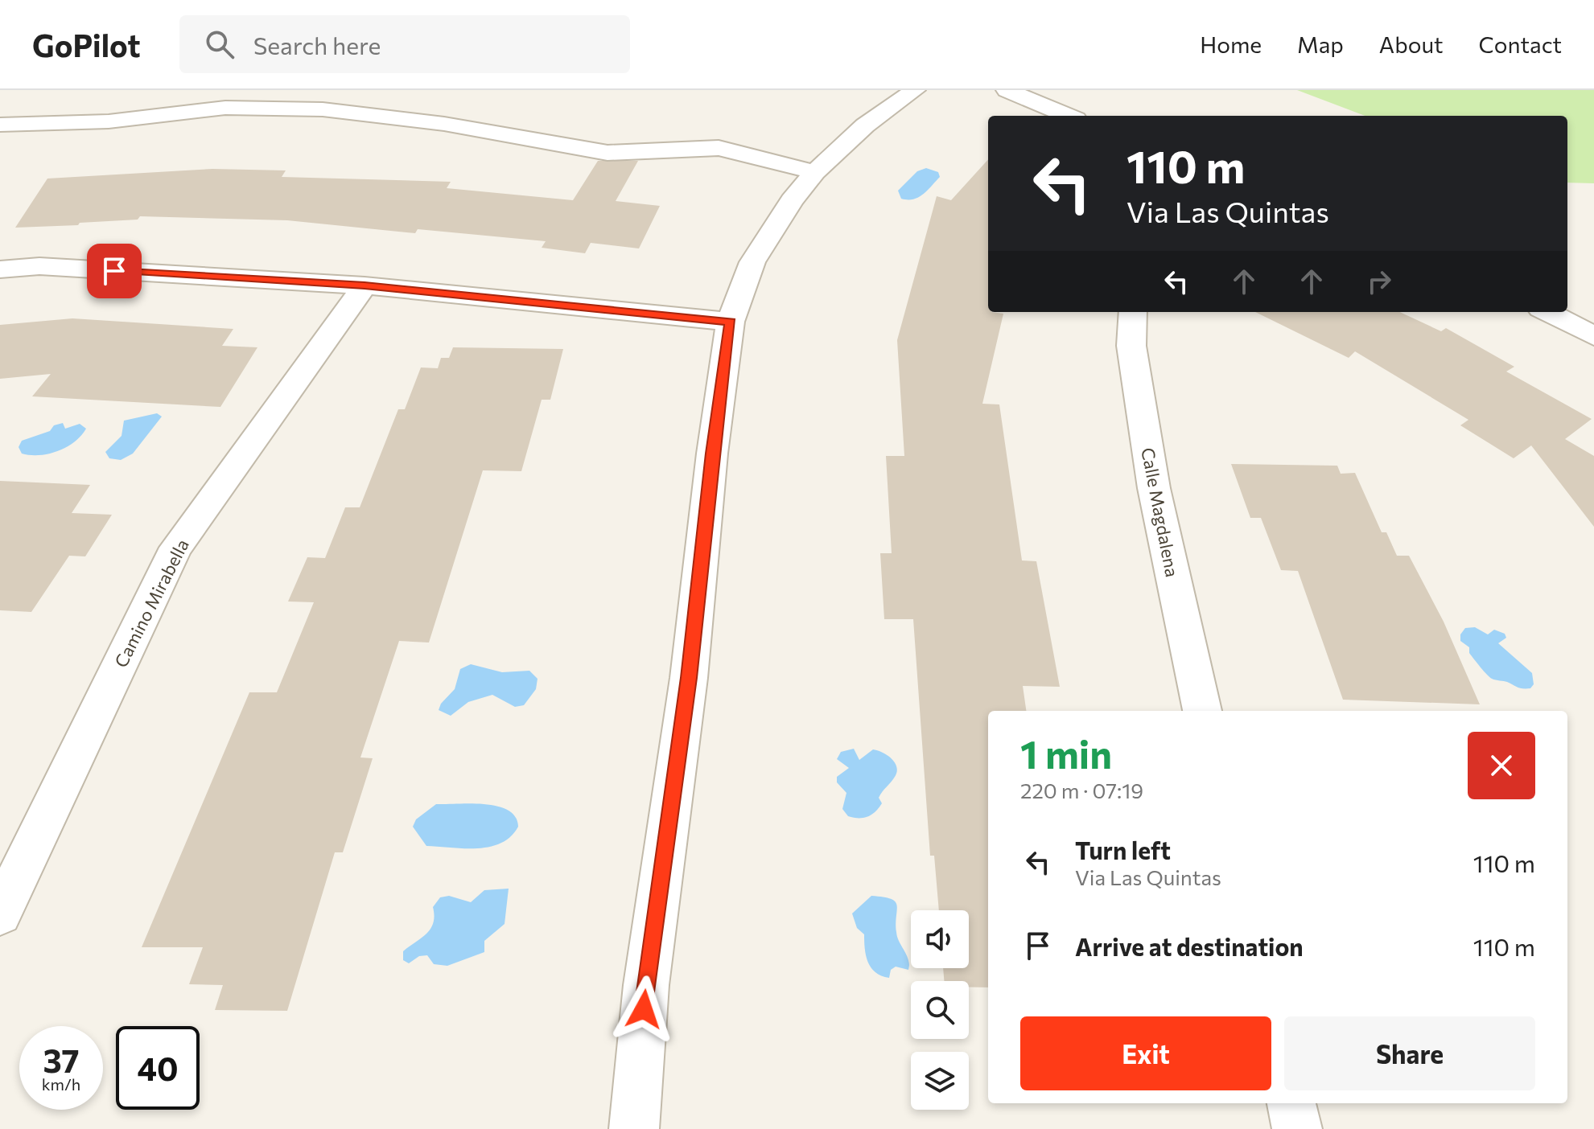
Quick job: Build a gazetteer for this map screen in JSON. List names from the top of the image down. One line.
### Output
{"streets":{"street":["Calle Magdalena","Camino Mirabella"]},"page":{"header":"GoPilot","search":"Search here","nav":["Home","Map","About","Contact"],"turn":["110 m","Via Las Quintas"],"heading":["1 min","220 m · 07:19"],"list":[{"name":"Turn left","note":"Via Las Quintas","value":"110 m"},{"name":"Arrive at destination","value":"110 m"}],"buttons":["Exit","Share"],"speed":"37 km/h","limit":"40"}}
